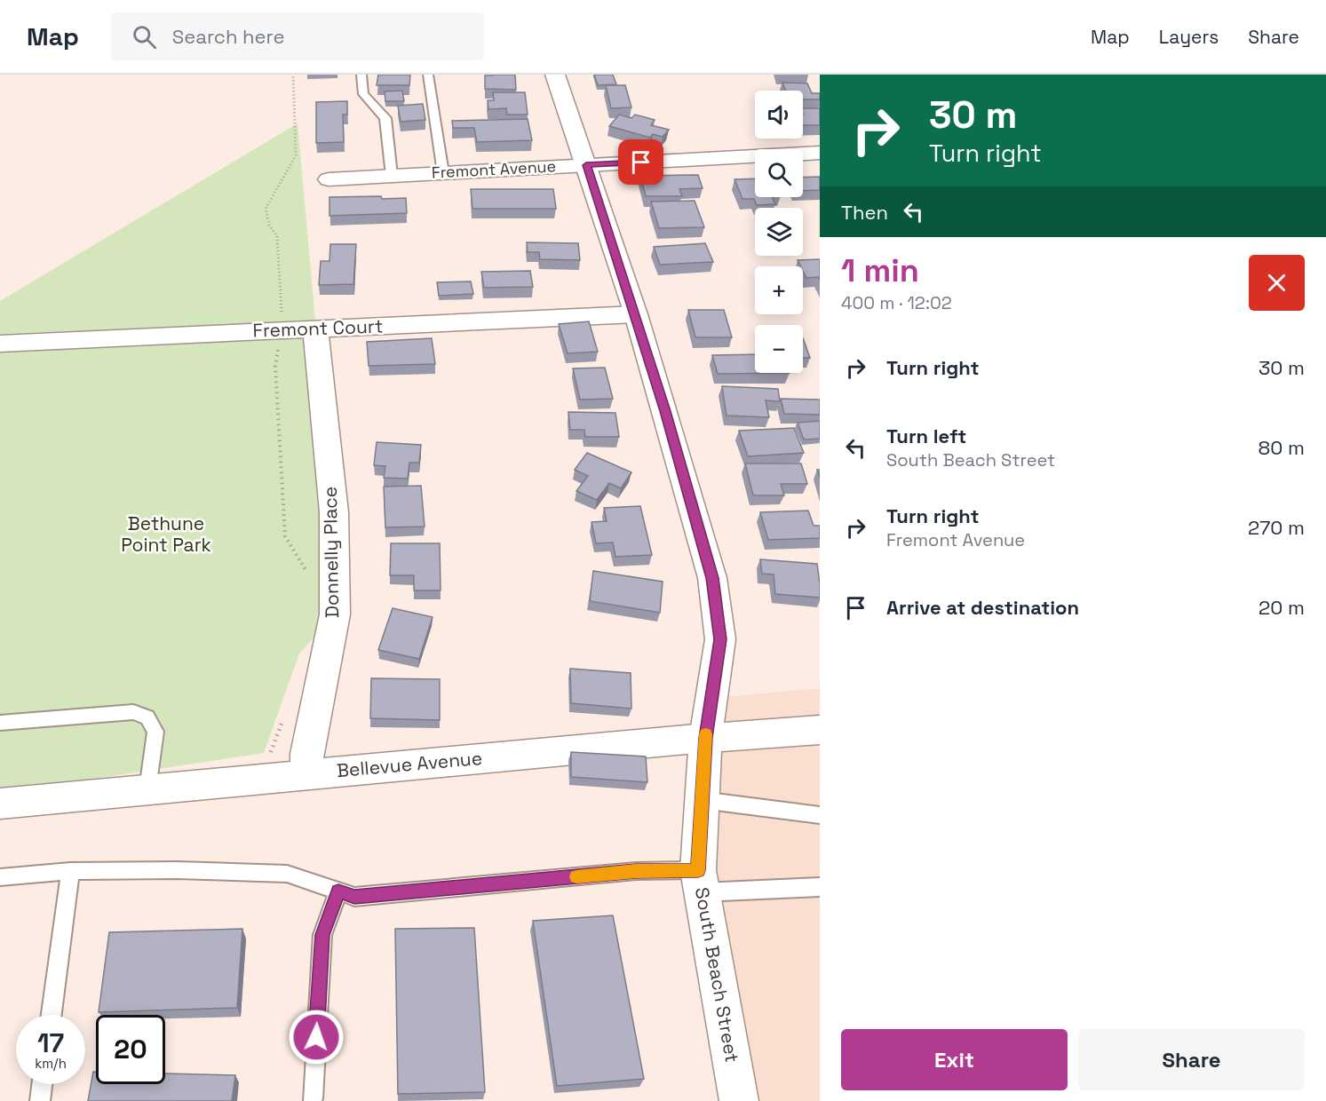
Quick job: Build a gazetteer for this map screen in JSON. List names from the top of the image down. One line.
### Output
{"streets":{"street":["Fremont Avenue","Fremont Court","Donnelly Place","Bellevue Avenue","South Beach Street"]},"crossings":[["Fremont Avenue","South Beach Street"],["Fremont Court","Donnelly Place"],["Fremont Court","South Beach Street"],["Donnelly Place","Bellevue Avenue"],["Bellevue Avenue","South Beach Street"]],"parks":["Bethune Point Park"],"page":{"header":"Map","search":"Search here","nav":["Map","Layers","Share"],"turn":["30 m","Turn right"],"map_buttons":["+","−"],"then":"Then","heading":["1 min","400 m · 12:02"],"list":[{"name":"Turn right","value":"30 m"},{"name":"Turn left","note":"South Beach Street","value":"80 m"},{"name":"Turn right","note":"Fremont Avenue","value":"270 m"},{"name":"Arrive at destination","value":"20 m"}],"speed":"17 km/h","limit":"20","buttons":["Exit","Share"]}}
